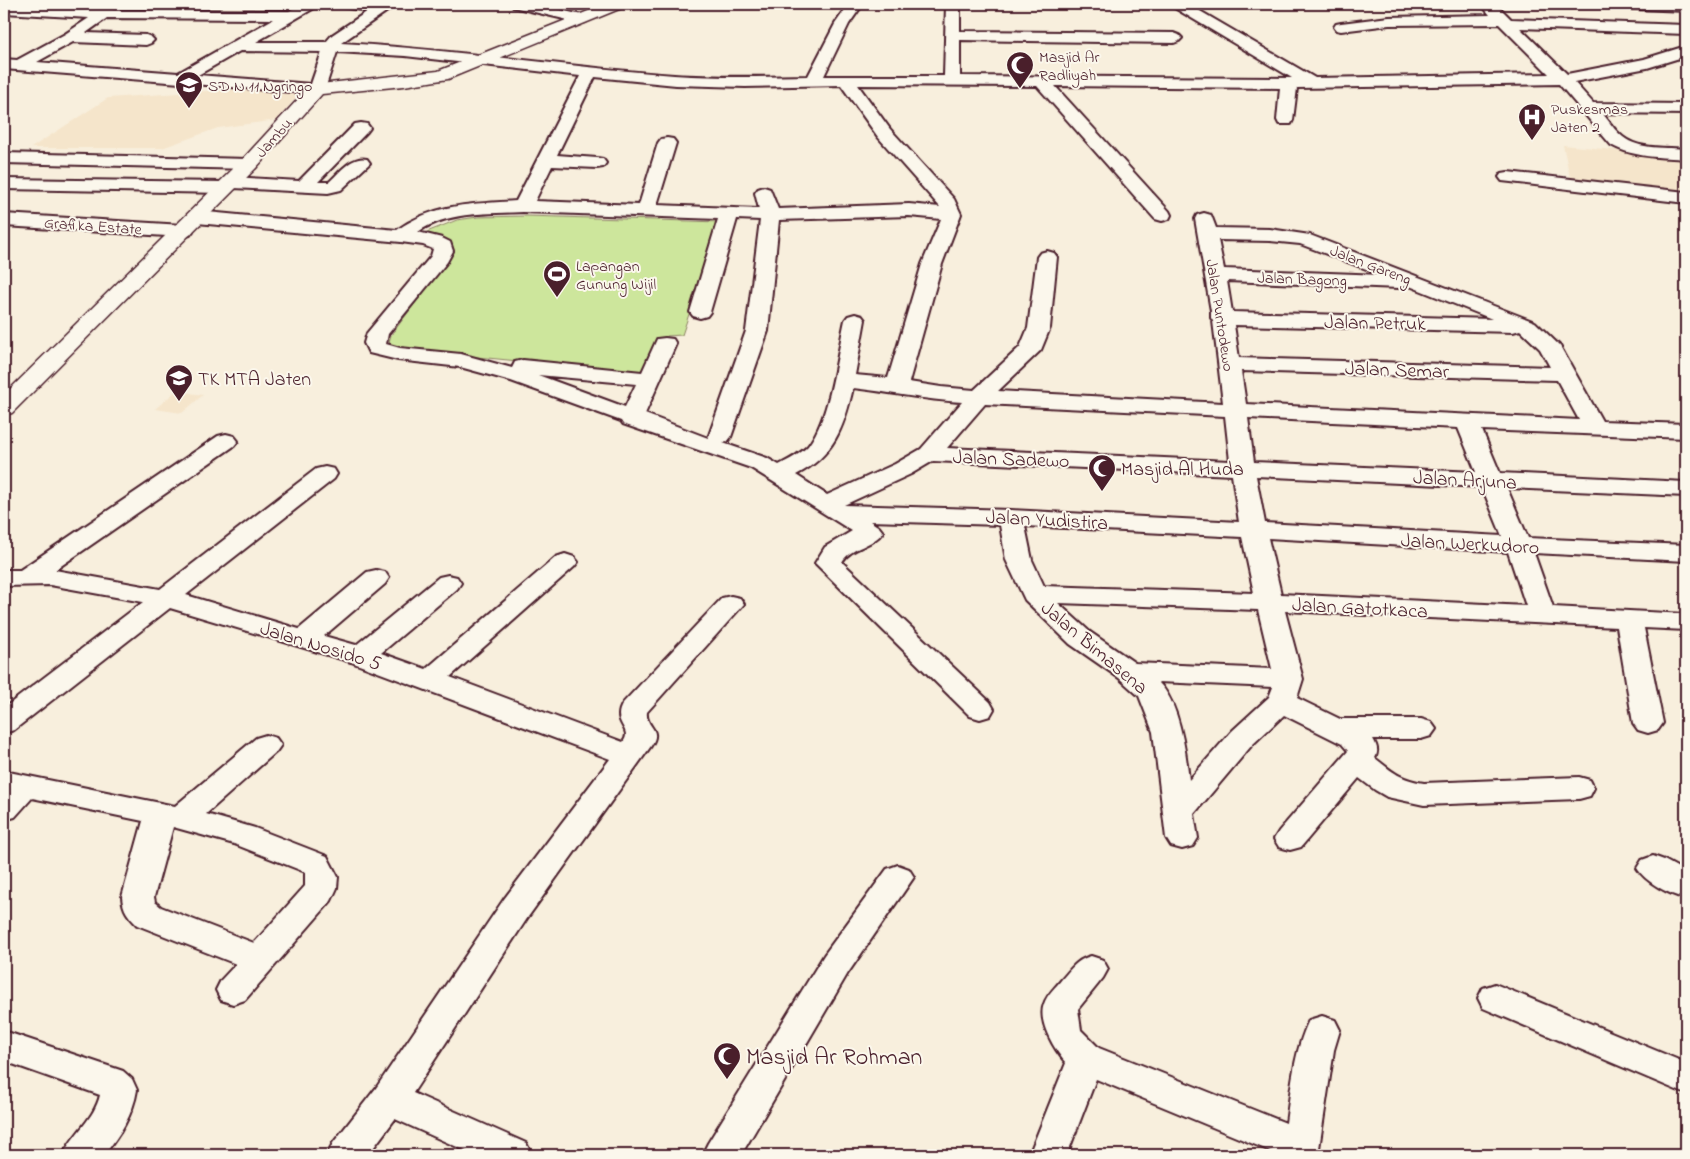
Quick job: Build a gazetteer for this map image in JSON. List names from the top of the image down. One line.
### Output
{"streets":{"street":["Jambu","Grafika Estate","Jalan Gareng","Jalan Bagong","Jalan Puntodewo","Jalan Petruk","Jalan Semar","Jalan Sadewo","Jalan Arjuna","Jalan Yudistira","Jalan Werkudoro","Jalan Gatotkaca","Jalan Nosido 5","Jalan Bimasena"]},"crossings":[["Jambu","Grafika Estate"],["Jalan Gareng","Jalan Bagong"],["Jalan Gareng","Jalan Puntodewo"],["Jalan Gareng","Jalan Petruk"],["Jalan Bagong","Jalan Puntodewo"],["Jalan Puntodewo","Jalan Petruk"],["Jalan Puntodewo","Jalan Semar"],["Jalan Puntodewo","Jalan Sadewo"],["Jalan Puntodewo","Jalan Arjuna"],["Jalan Puntodewo","Jalan Yudistira"],["Jalan Puntodewo","Jalan Werkudoro"],["Jalan Puntodewo","Jalan Gatotkaca"],["Jalan Puntodewo","Jalan Bimasena"],["Jalan Sadewo","Jalan Arjuna"],["Jalan Yudistira","Jalan Werkudoro"],["Jalan Yudistira","Jalan Bimasena"],["Jalan Gatotkaca","Jalan Bimasena"]],"places":{"mosque":["Masjid Ar Radliyah","Masjid Al Huda","Masjid Ar Rohman"],"school or university":["SD N 11 Ngringo","TK MTA Jaten"],"hospital":["Puskesmas Jaten 2"],"sports":["Lapangan Gunung Wijil"]}}
